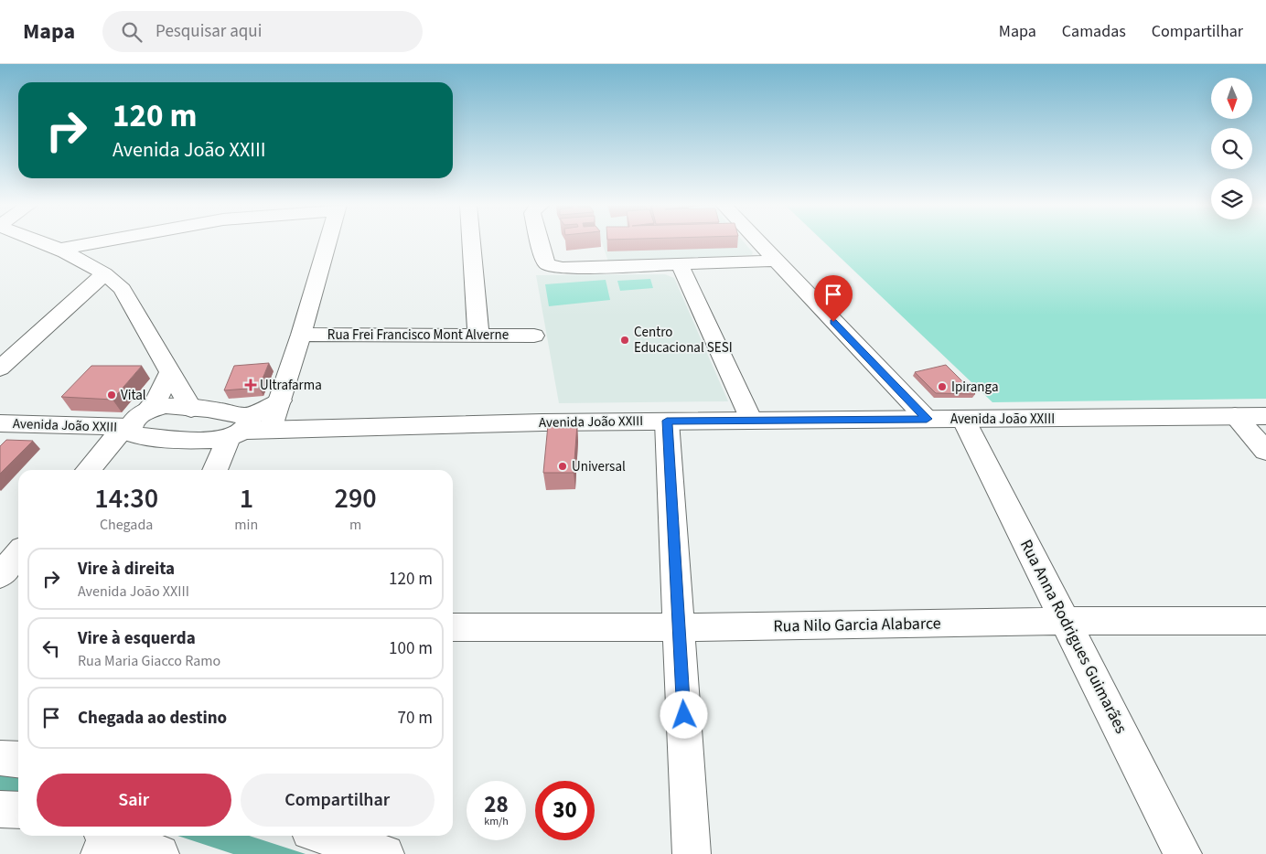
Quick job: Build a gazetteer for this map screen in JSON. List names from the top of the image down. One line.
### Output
{"streets":{"street":["Rua Frei Francisco Mont Alverne","Avenida João XXIII","Rua Nilo Garcia Alabarce","Rua Anna Rodrigues Guimarães"]},"crossings":[["Avenida João XXIII","Rua Anna Rodrigues Guimarães"],["Rua Nilo Garcia Alabarce","Rua Anna Rodrigues Guimarães"]],"places":{"other":["Centro Educacional SESI","Ipiranga","Vital","Universal"],"health":["Ultrafarma"]},"north":"bottom","page":{"header":"Mapa","search":"Pesquisar aqui","nav":["Mapa","Camadas","Compartilhar"],"turn":["120 m","Avenida João XXIII"],"eta":["14:30","Chegada","1","min","290","m"],"list":[{"name":"Vire à direita","note":"Avenida João XXIII","value":"120 m"},{"name":"Vire à esquerda","note":"Rua Maria Giacco Ramo","value":"100 m"},{"name":"Chegada ao destino","value":"70 m"}],"buttons":["Sair","Compartilhar"],"speed":"28 km/h","limit":"30"}}
